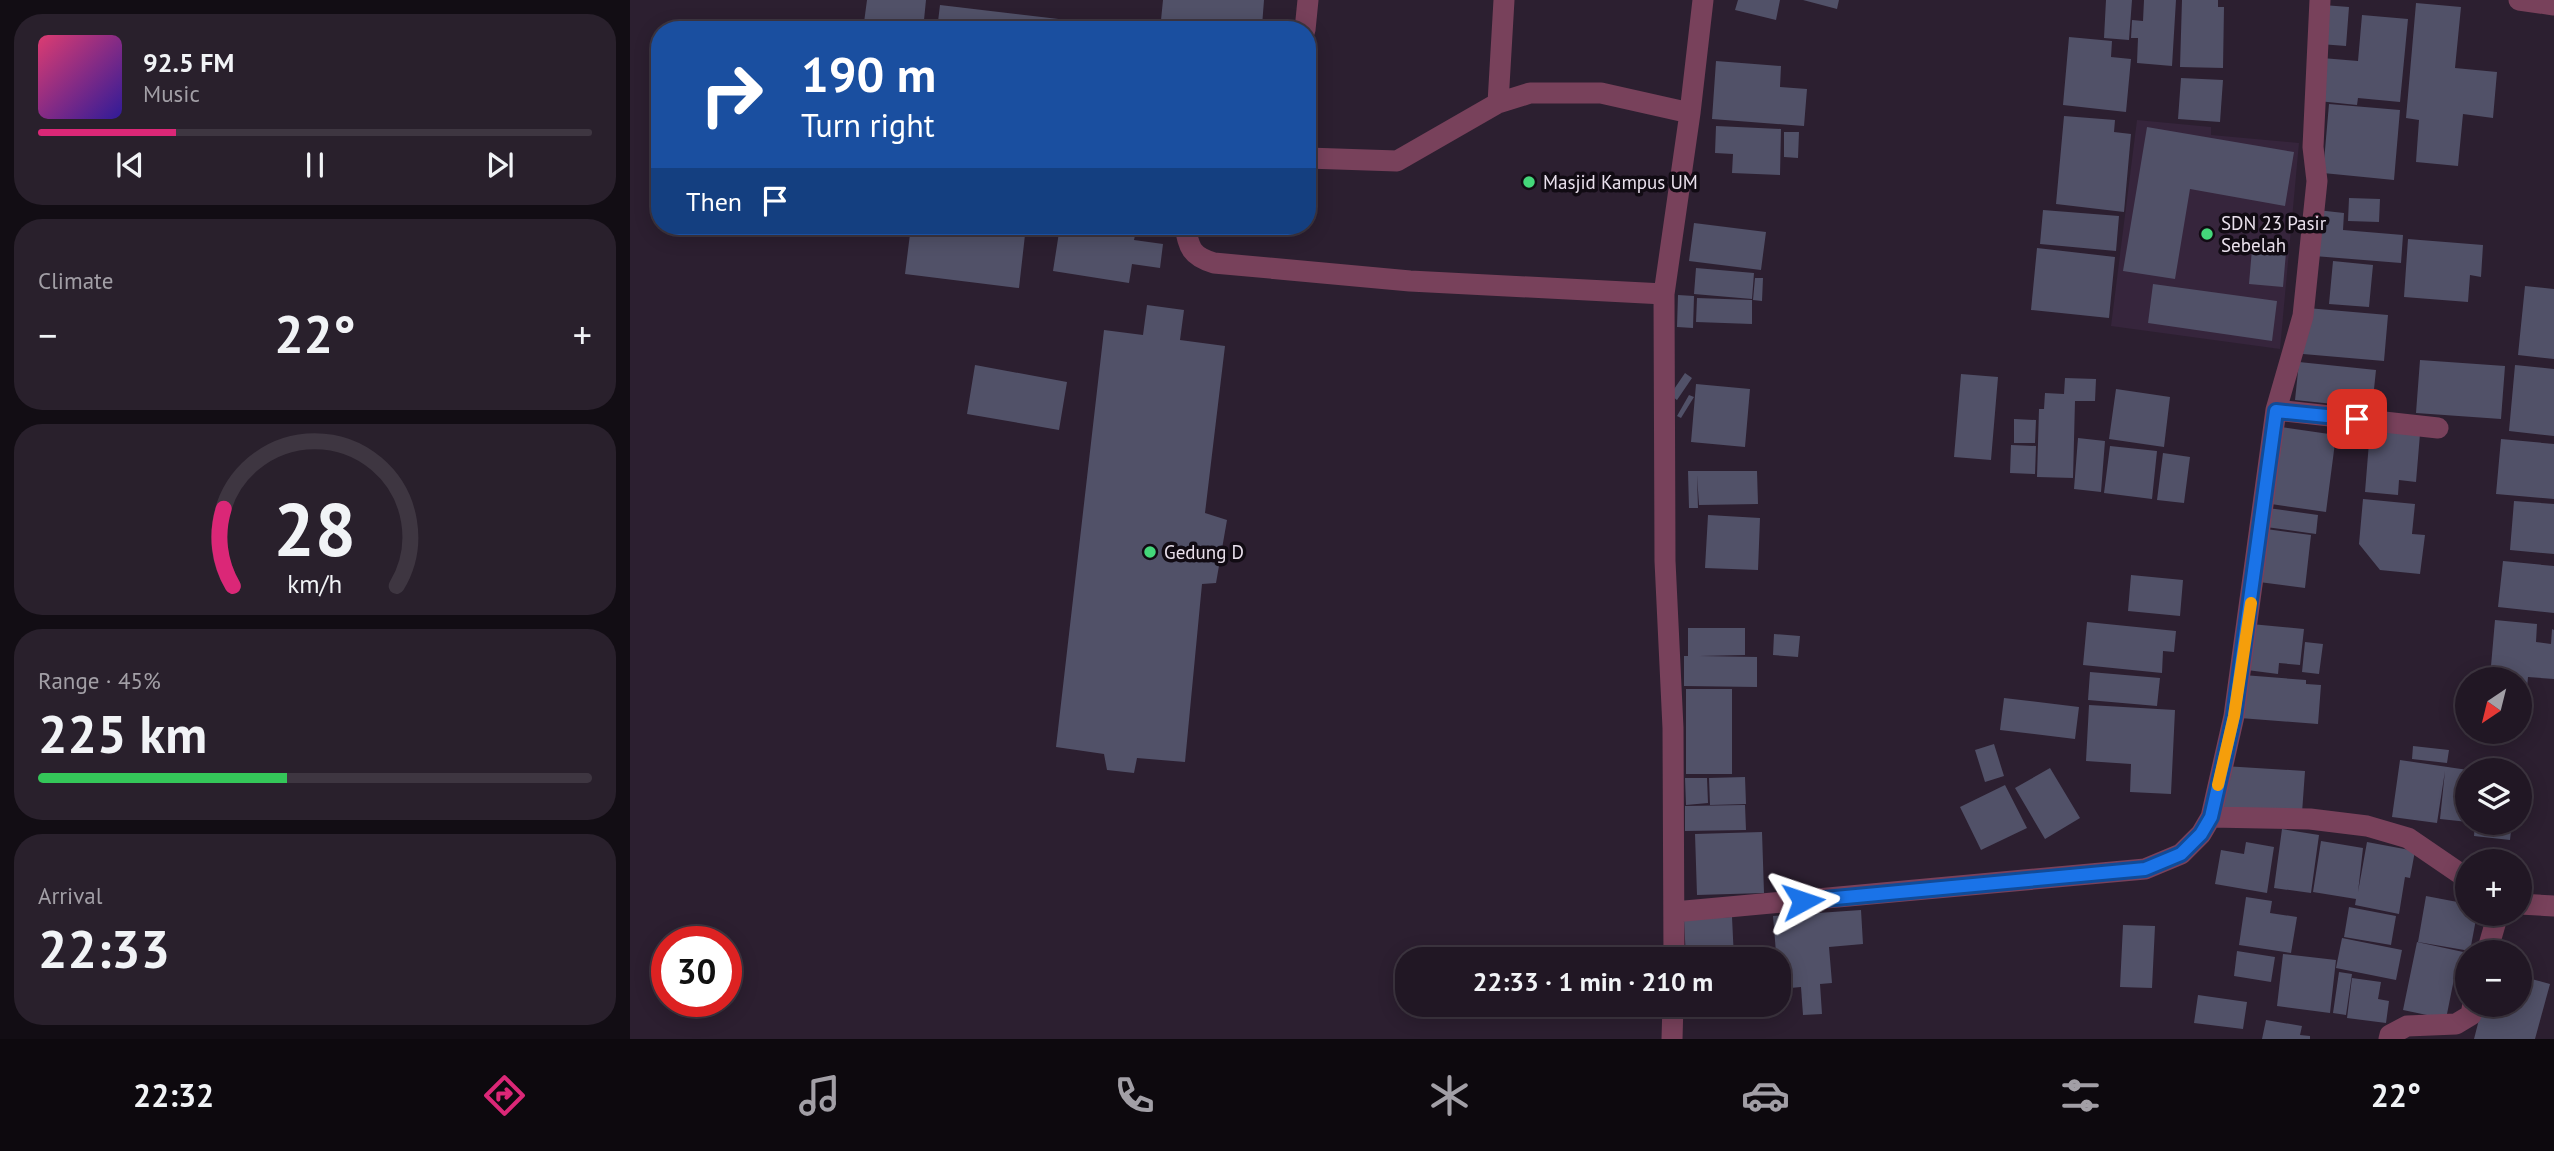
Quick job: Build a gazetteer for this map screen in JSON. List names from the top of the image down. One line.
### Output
{"places":["Masjid Kampus UM","SDN 23 Pasir Sebelah","Gedung D"],"north":"bottom left","page":{"turn":["190 m","Turn right"],"song":["92.5 FM","Music"],"then":"Then","tile":["Climate",["Range · 45%","225 km"],["Arrival","22:33"]],"heat":["−","22°","+"],"map_buttons":["+","−"],"limit":"30","trip":"22:33 · 1 min · 210 m","tabs":["22:32","22°"],"gauge":["28","km/h"]}}
